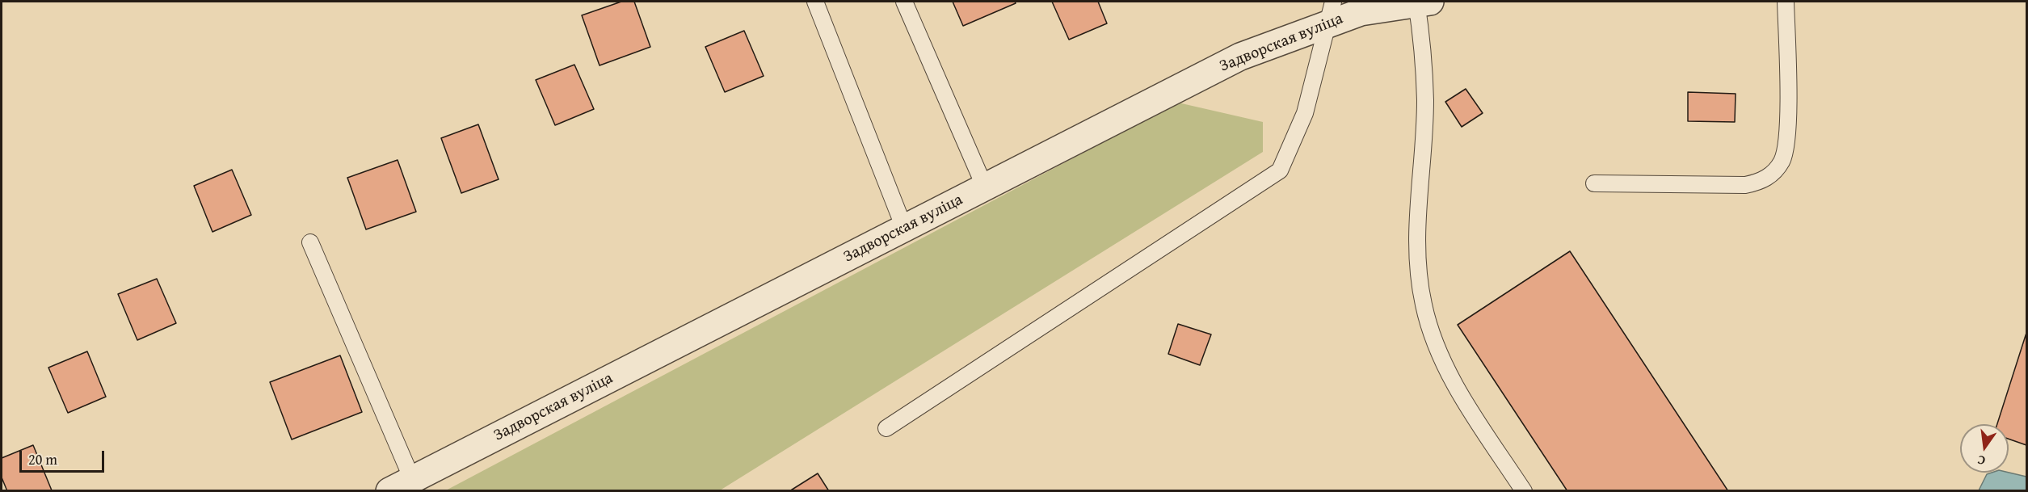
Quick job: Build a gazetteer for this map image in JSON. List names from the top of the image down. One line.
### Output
{"streets":{"street":["Задворская вуліца"]},"scale_bar":"20 m","north":"bottom"}
